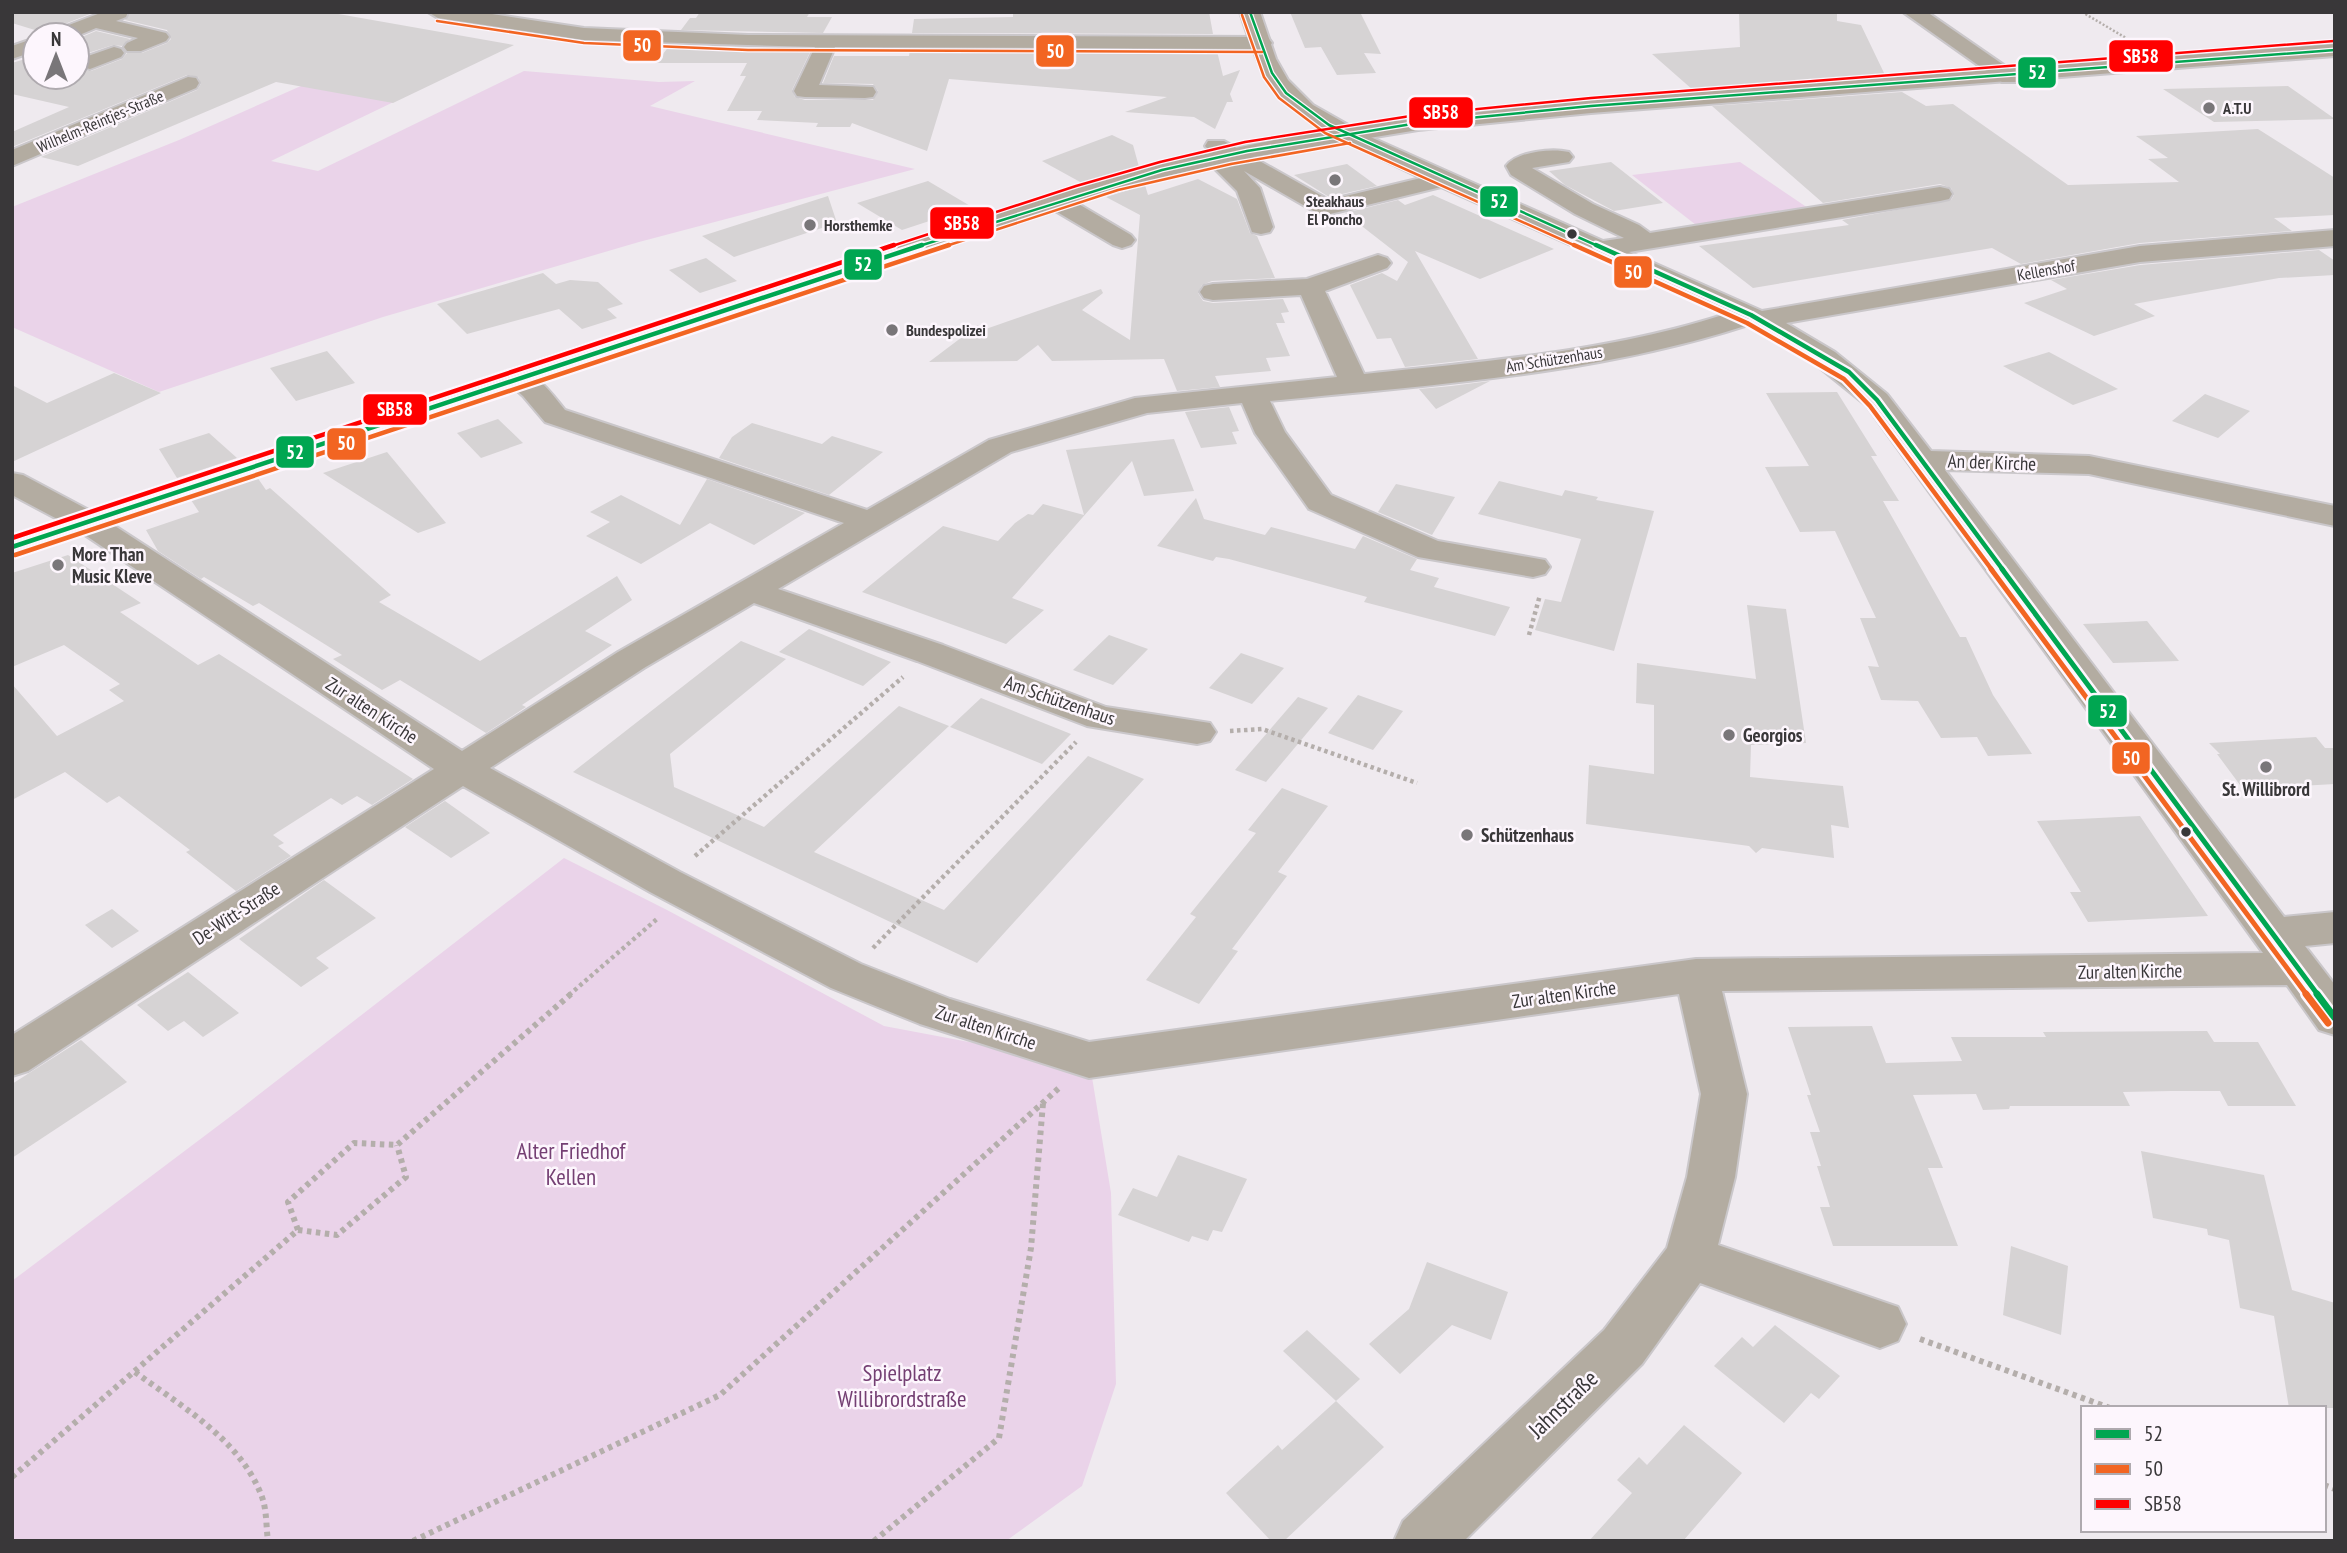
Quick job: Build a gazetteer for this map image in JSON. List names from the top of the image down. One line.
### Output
{"streets":{"street":["Wilhelm-Reintjes-Straße","Kellenshof","Am Schützenhaus","An der Kirche","Zur alten Kirche","De-Witt-Straße","Jahnstraße"]},"crossings":[["Kellenshof","Am Schützenhaus"],["Am Schützenhaus","Zur alten Kirche"],["Am Schützenhaus","De-Witt-Straße"],["An der Kirche","Zur alten Kirche"],["Zur alten Kirche","De-Witt-Straße"],["Zur alten Kirche","Jahnstraße"]],"parks":["Alter Friedhof Kellen","Spielplatz Willibrordstraße"],"places":["A.T.U","Steakhaus El Poncho","Horsthemke","Bundespolizei","More Than Music Kleve","Georgios","St. Willibrord","Schützenhaus"],"lines":["transit line 52","transit line 50","transit line SB58"],"legend":["52","50","SB58"],"north":"top"}
